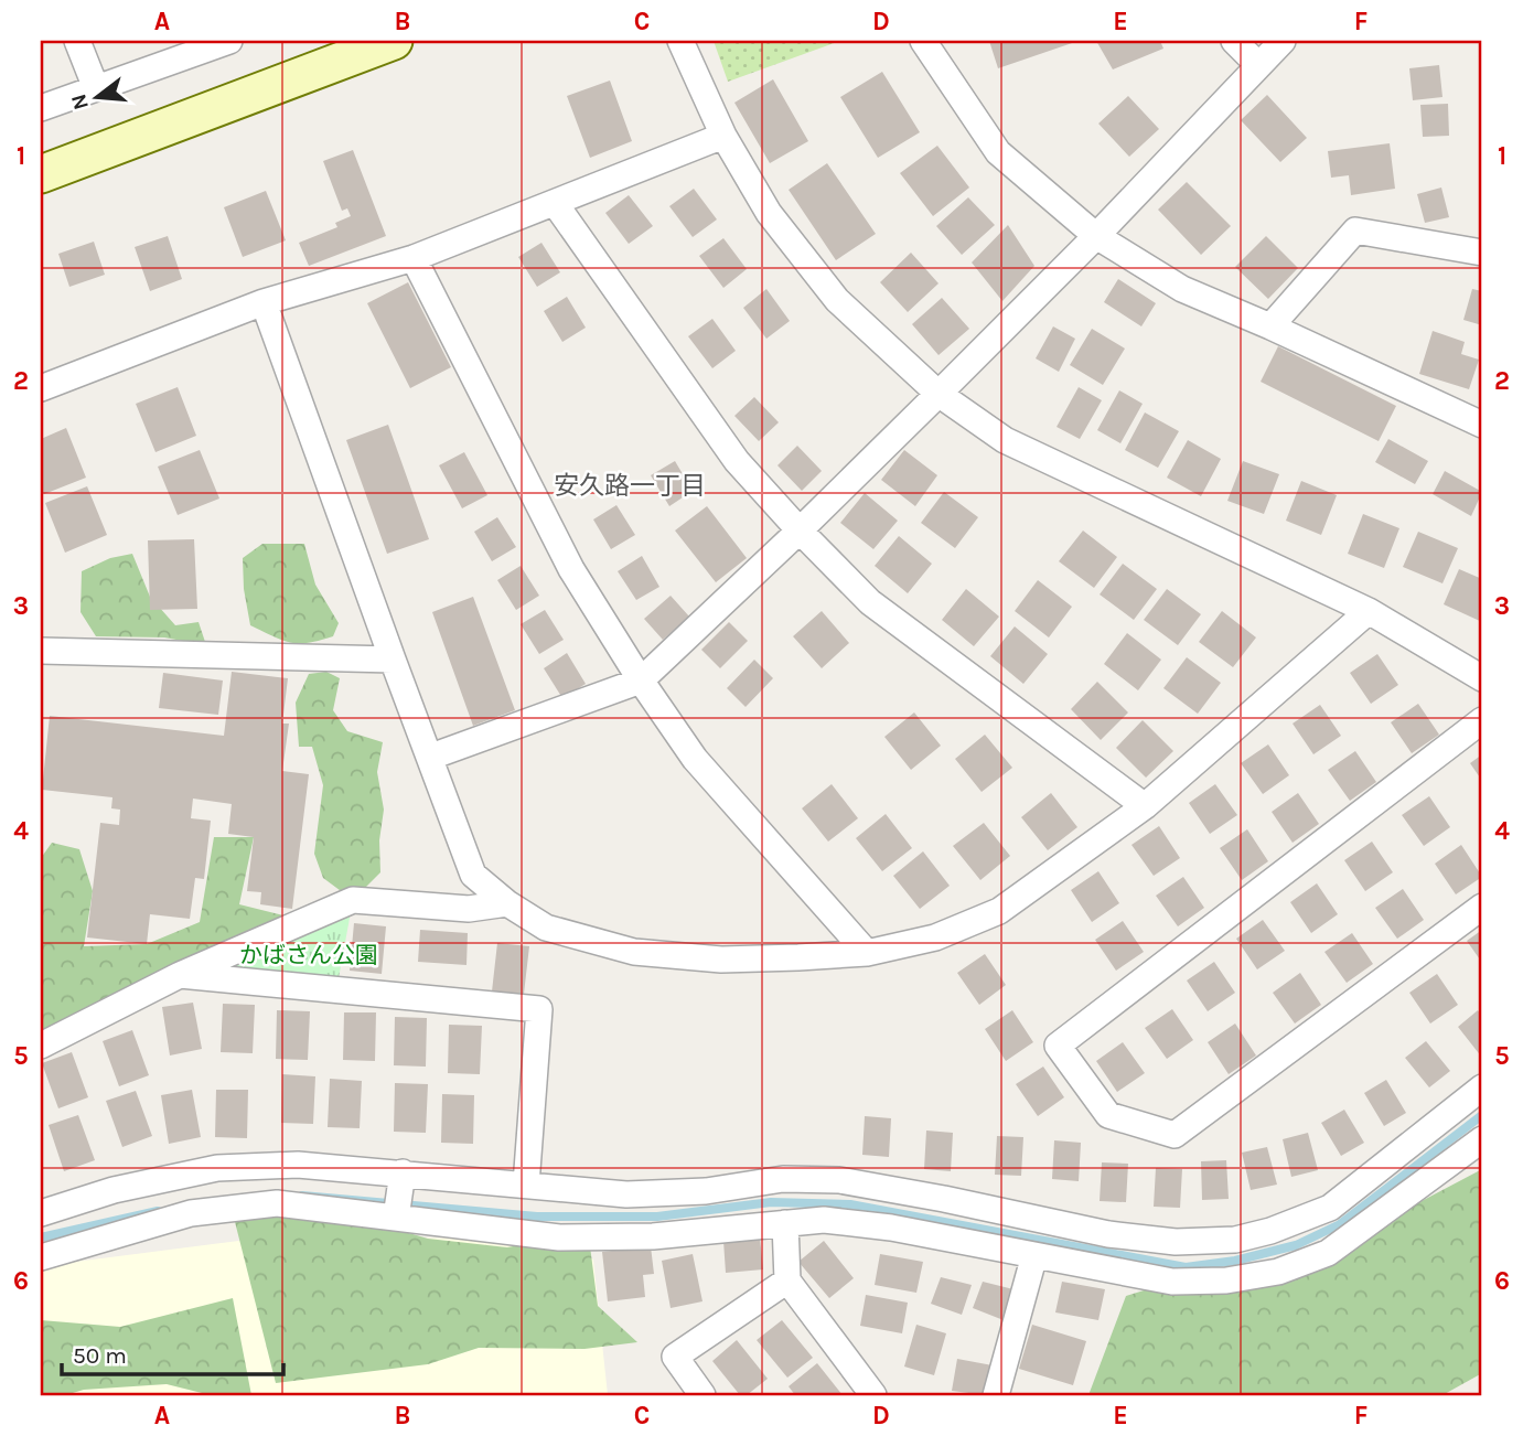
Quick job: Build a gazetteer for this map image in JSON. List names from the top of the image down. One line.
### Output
{"districts":["安久路一丁目"],"parks":["かばさん公園"],"scale_bar":"50 m","north":"left","grid":{"columns":["A","B","C","D","E","F"],"rows":["1","2","3","4","5","6"]}}
